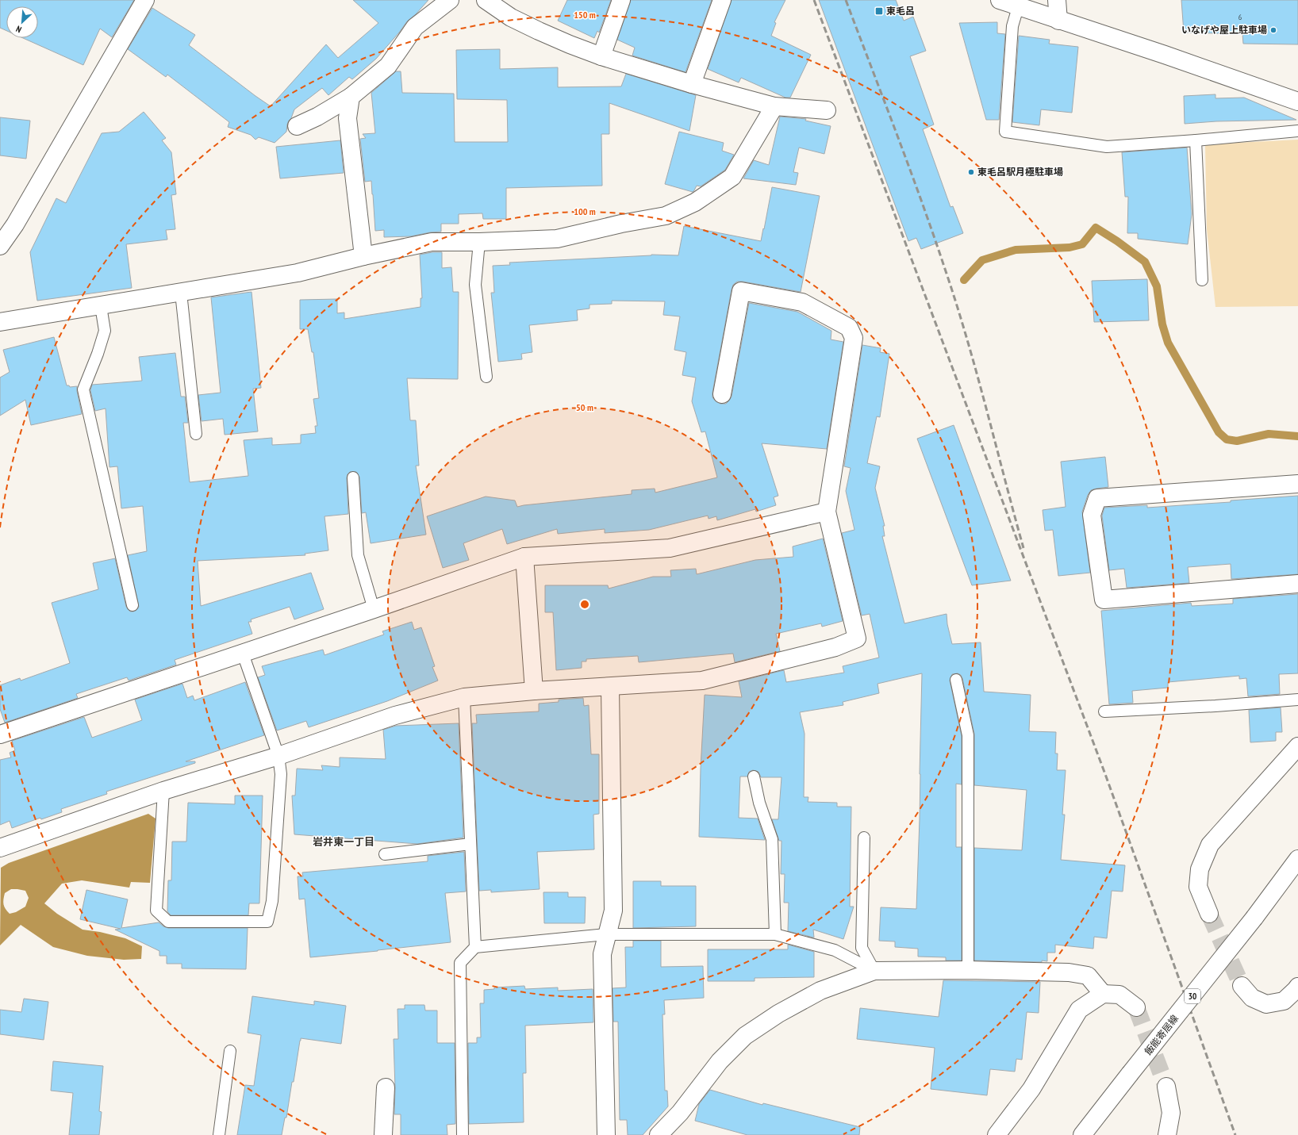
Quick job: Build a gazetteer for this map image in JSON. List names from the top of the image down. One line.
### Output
{"streets":{"street":["30","飯能寄居線"]},"districts":["岩井東一丁目"],"places":{"transit":["東毛呂"],"other":["いなげや屋上駐車場","東毛呂駅月極駐車場"]},"house_numbers":["6"],"north":"bottom left","rings":["150 m","100 m","50 m"]}
